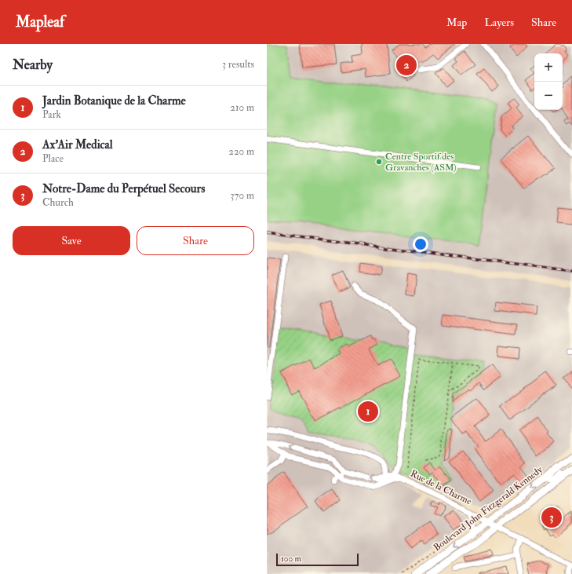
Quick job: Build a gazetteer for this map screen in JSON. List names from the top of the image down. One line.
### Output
{"streets":{"main road":["Boulevard John Fitzgerald Kennedy"],"street":["Rue de la Charme"]},"crossings":[["Rue de la Charme","Boulevard John Fitzgerald Kennedy"]],"places":["Centre Sportif des Gravanches (ASM)"],"scale_bar":"100 m","page":{"header":"Mapleaf","nav":["Map","Layers","Share"],"heading":["Nearby","3 results"],"map_buttons":["+","−"],"pins":["2","1","3"],"list":[{"mark":"1","name":"Jardin Botanique de la Charme","note":"Park","value":"210 m"},{"mark":"2","name":"Ax'Air Medical","note":"Place","value":"220 m"},{"mark":"3","name":"Notre-Dame du Perpétuel Secours","note":"Church","value":"370 m"}],"buttons":["Save","Share"],"scale":"100 m"}}
